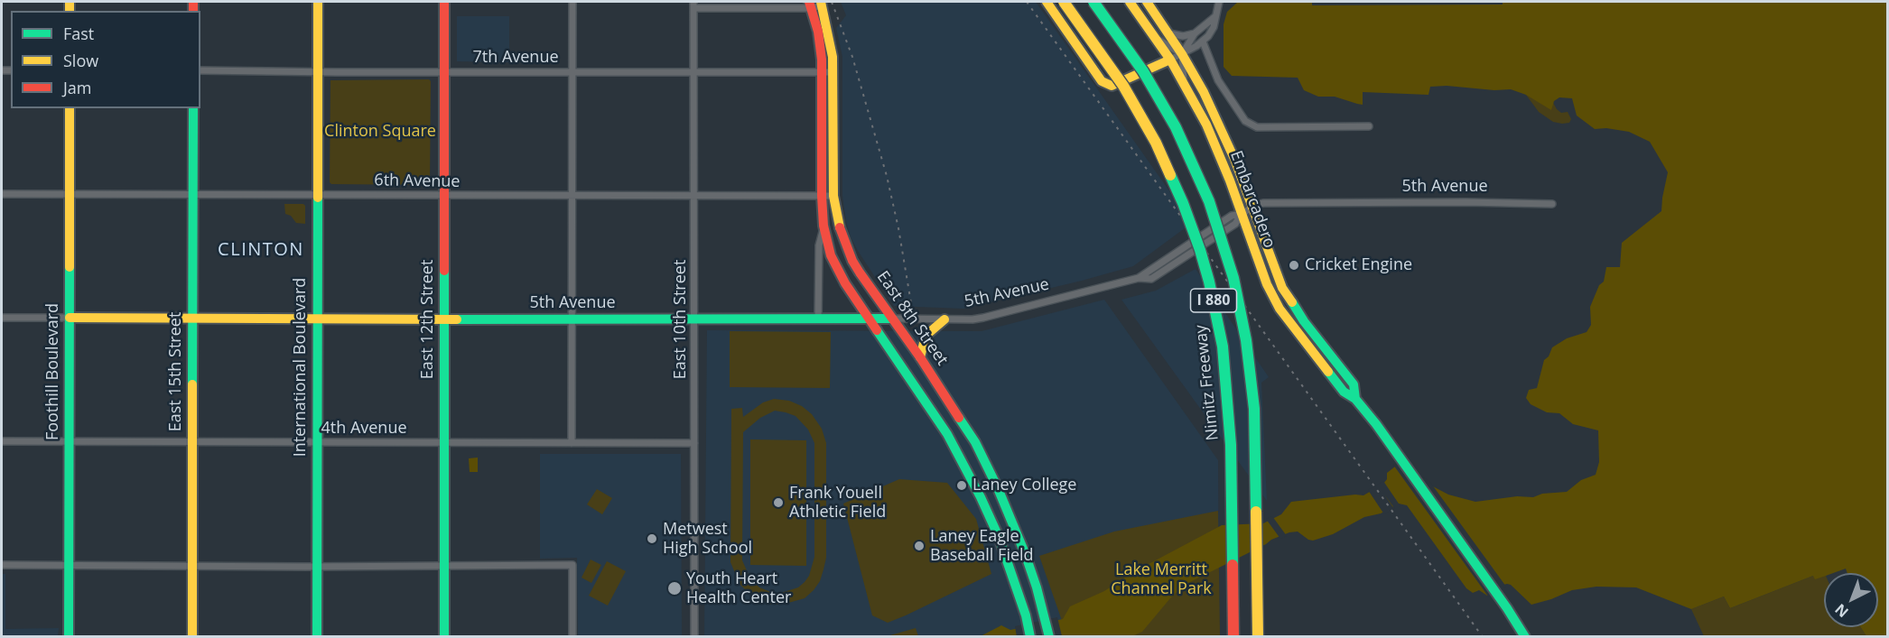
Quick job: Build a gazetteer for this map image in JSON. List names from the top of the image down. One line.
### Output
{"streets":{"main road":["5th Avenue","Embarcadero","I 880","East 8th Street","East 12th Street","International Boulevard","Foothill Boulevard","East 15th Street","Nimitz Freeway"],"street":["7th Avenue","6th Avenue","East 10th Street","4th Avenue"]},"crossings":[["7th Avenue","East 8th Street"],["7th Avenue","East 12th Street"],["7th Avenue","East 10th Street"],["7th Avenue","International Boulevard"],["6th Avenue","East 8th Street"],["6th Avenue","East 12th Street"],["6th Avenue","East 10th Street"],["6th Avenue","International Boulevard"],["6th Avenue","Foothill Boulevard"],["6th Avenue","East 15th Street"],["5th Avenue","Embarcadero"],["5th Avenue","East 8th Street"],["5th Avenue","East 12th Street"],["5th Avenue","East 10th Street"],["5th Avenue","International Boulevard"],["5th Avenue","Foothill Boulevard"],["5th Avenue","East 15th Street"],["East 12th Street","4th Avenue"],["East 10th Street","4th Avenue"],["International Boulevard","4th Avenue"],["Foothill Boulevard","4th Avenue"],["East 15th Street","4th Avenue"]],"districts":["CLINTON"],"parks":["Clinton Square","Lake Merritt Channel Park"],"places":["Cricket Engine","Laney College","Frank Youell Athletic Field","Metwest High School","Laney Eagle Baseball Field","Youth Heart Health Center"],"legend":["Fast","Slow","Jam"],"north":"bottom left"}
